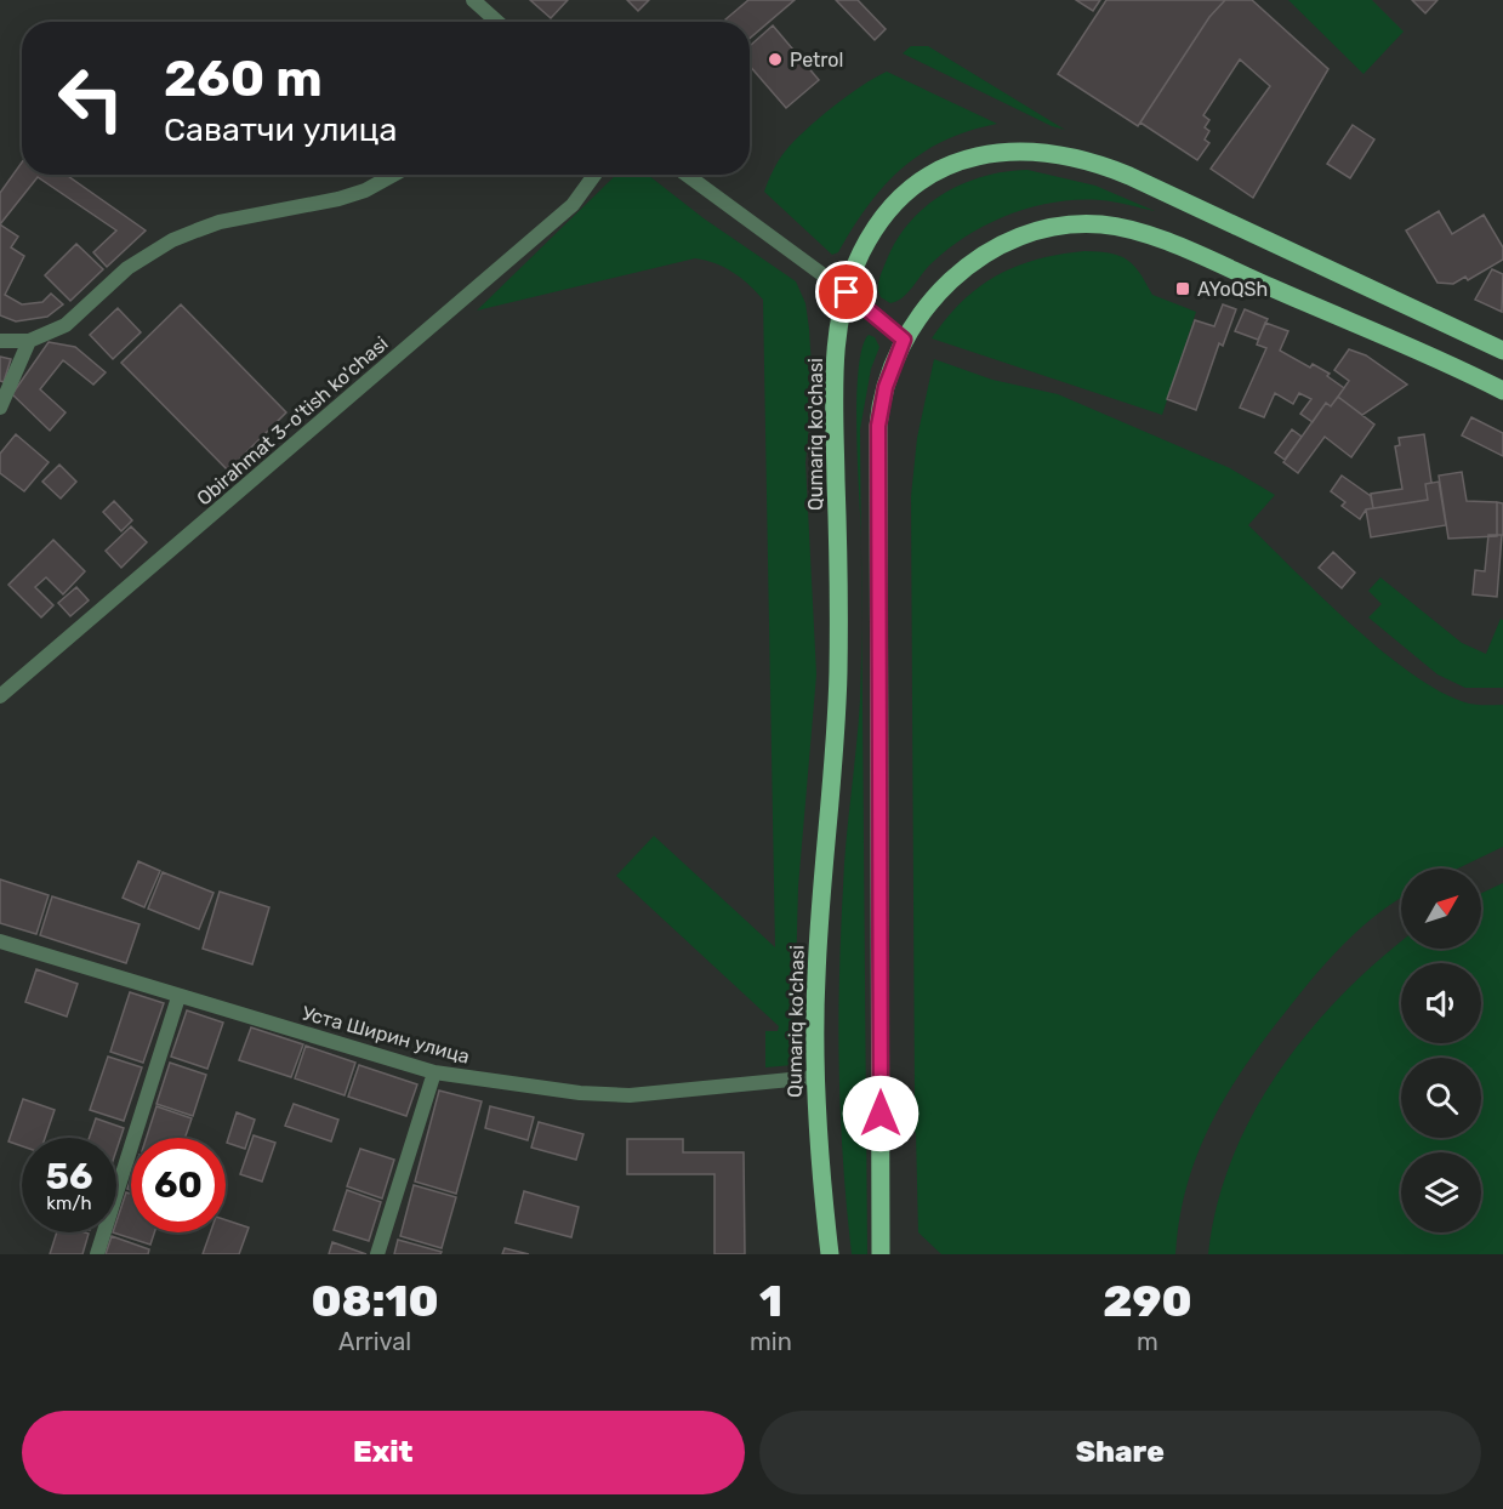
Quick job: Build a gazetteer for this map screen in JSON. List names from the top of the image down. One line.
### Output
{"streets":{"main road":["Qumariq ko'chasi"],"street":["Obirahmat 3-o'tish ko'chasi","Уста Ширин улица"]},"crossings":[["Qumariq ko'chasi","Уста Ширин улица"]],"places":{"other":["Petrol"],"transit":["AYoQSh"]},"north":"top right","page":{"turn":["260 m","Саватчи улица"],"speed":"56 km/h","limit":"60","eta":["08:10","Arrival","1","min","290","m"],"buttons":["Exit","Share"]}}
